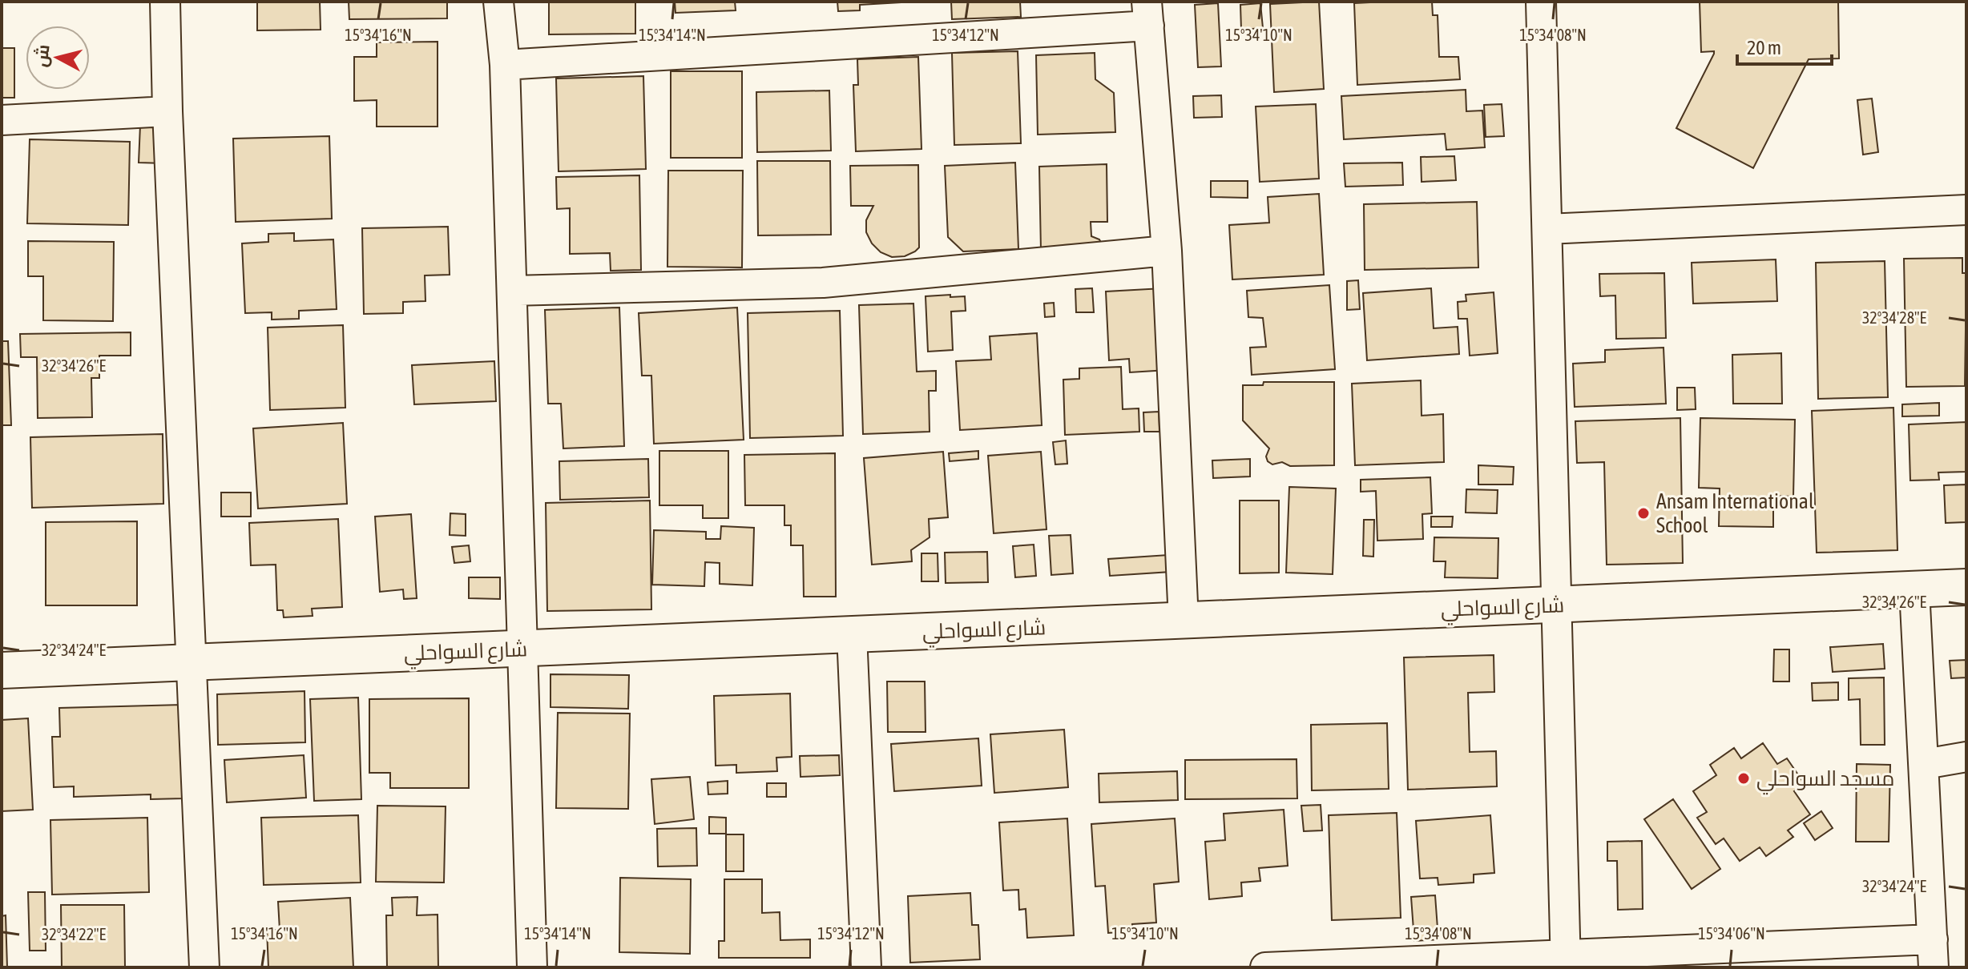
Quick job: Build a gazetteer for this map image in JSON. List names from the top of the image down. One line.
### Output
{"streets":{"street":["شارع السواحلي"]},"places":["Ansam International School","مسجد السواحلي"],"scale_bar":"20 m","north":"left","coordinates":["15°34'10\"N","15°34'16\"N","15°34'14\"N","15°34'12\"N","15°34'08\"N","32°34'28\"E","32°34'26\"E","32°34'24\"E","15°34'06\"N","32°34'22\"E"]}
